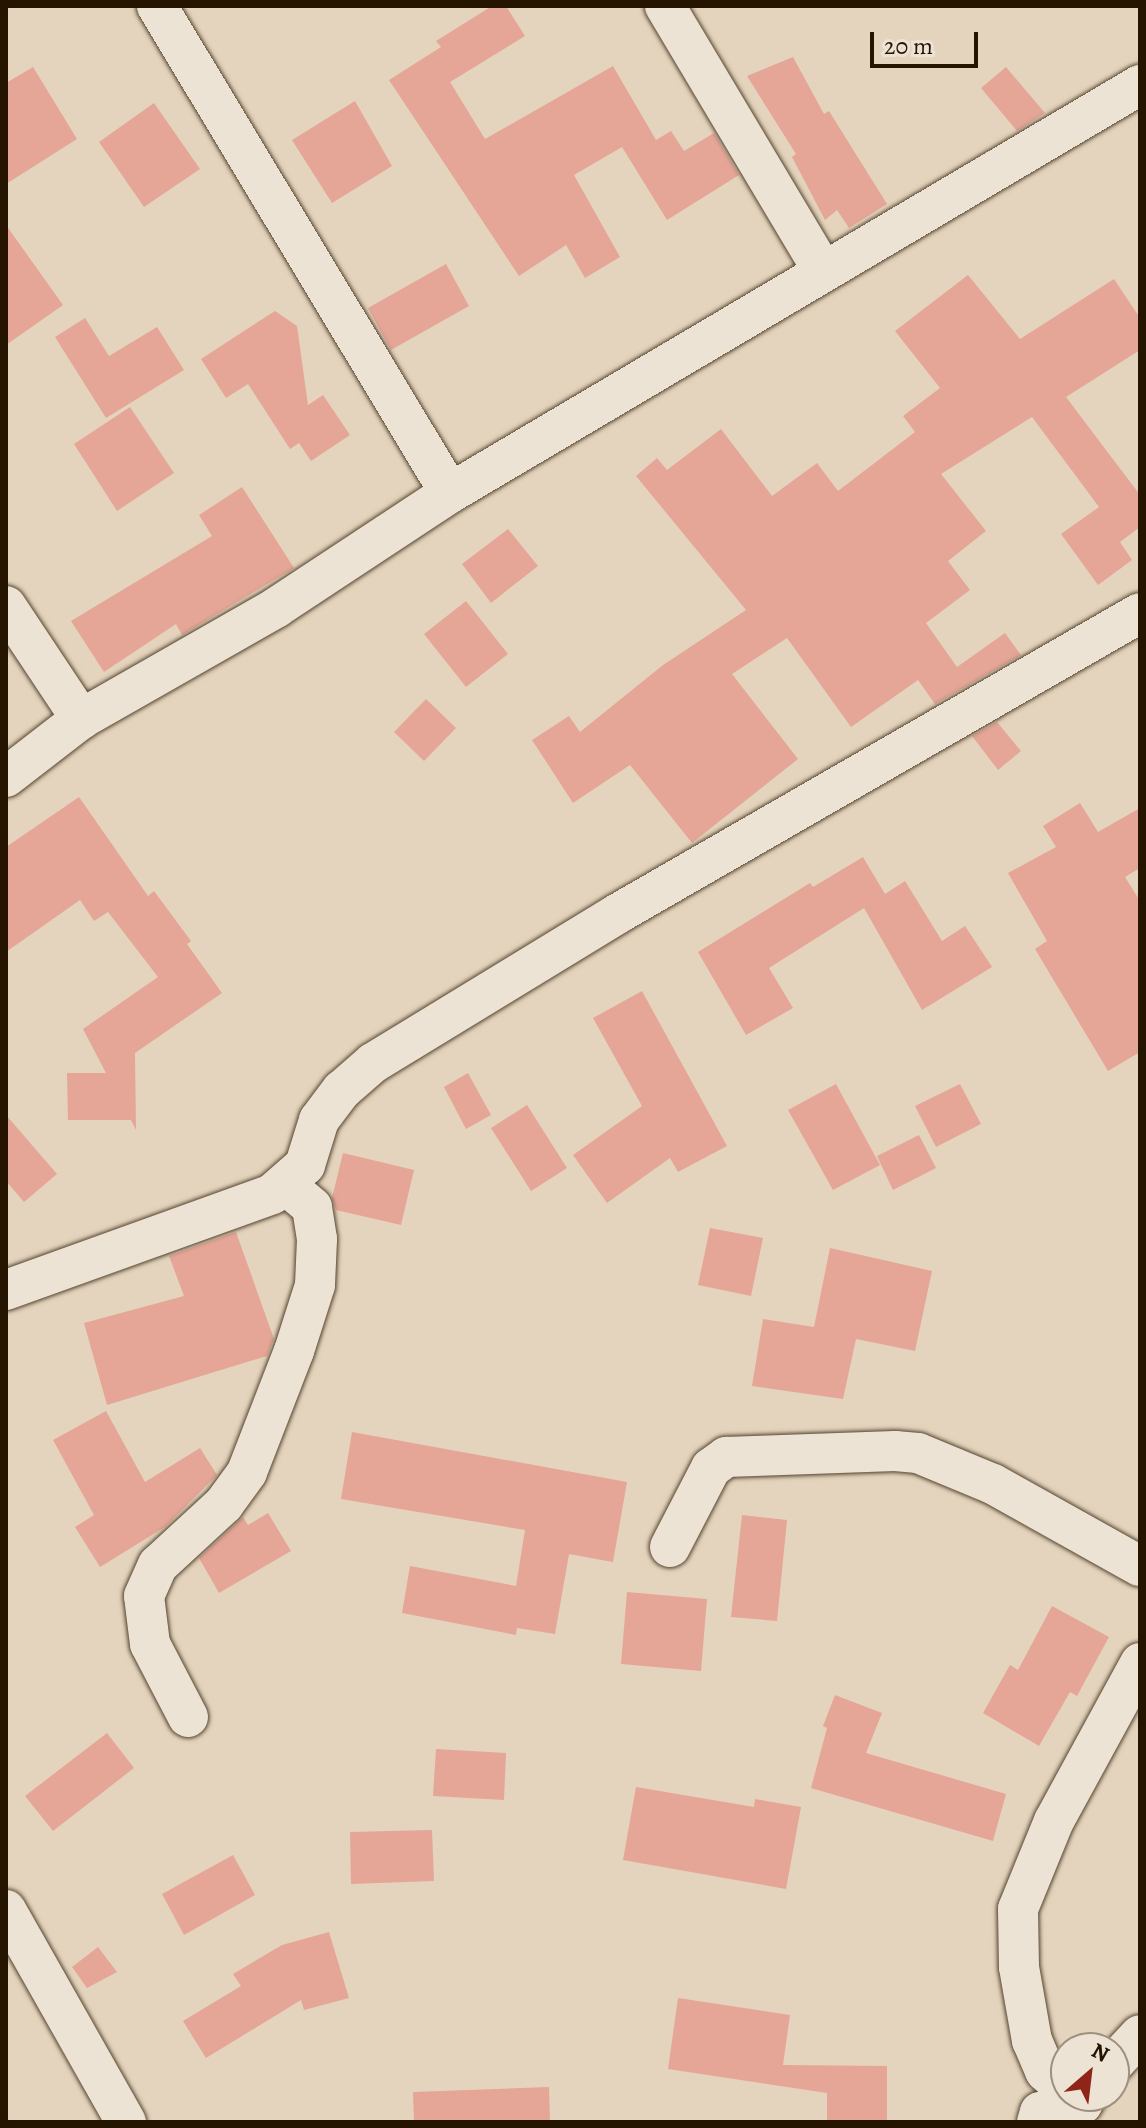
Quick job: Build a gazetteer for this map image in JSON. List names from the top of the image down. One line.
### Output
{"scale_bar":"20 m","north":"top right"}
